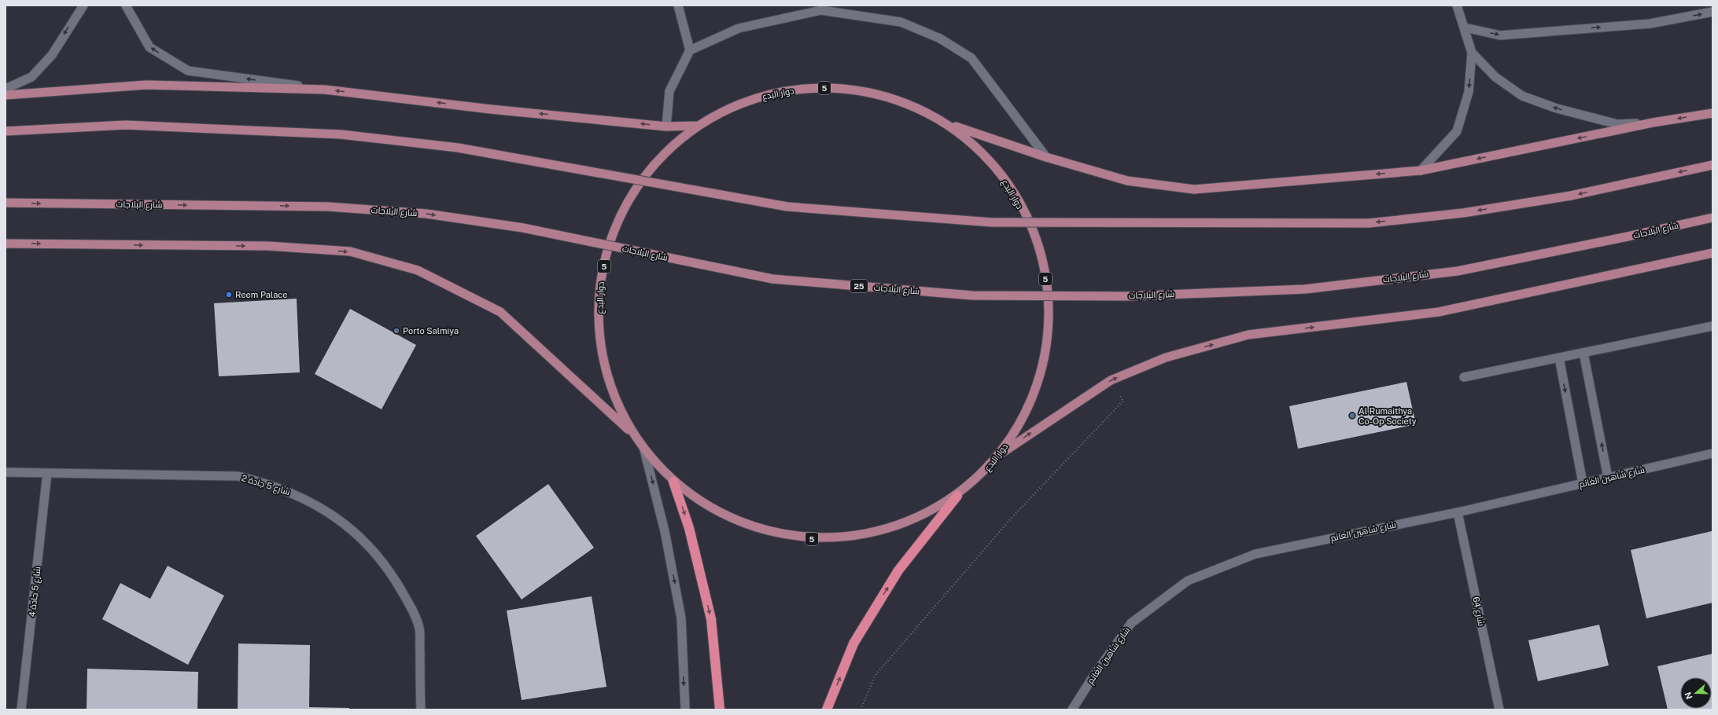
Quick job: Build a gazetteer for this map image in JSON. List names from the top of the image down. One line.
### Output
{"streets":{"highway":["5"],"main road":["دوار البدع","شارع البلاجات","25"],"street":["شارع شاهين الغانم","شارع 5 جادة 2","شارع 5 جادة 4","شارع 64"]},"crossings":[["5","دوار البدع"],["شارع شاهين الغانم","شارع 64"],["شارع 5 جادة 2","شارع 5 جادة 4"]],"places":["Reem Palace","Porto Salmiya","Al Rumaithya Co-Op Society"],"north":"left"}
